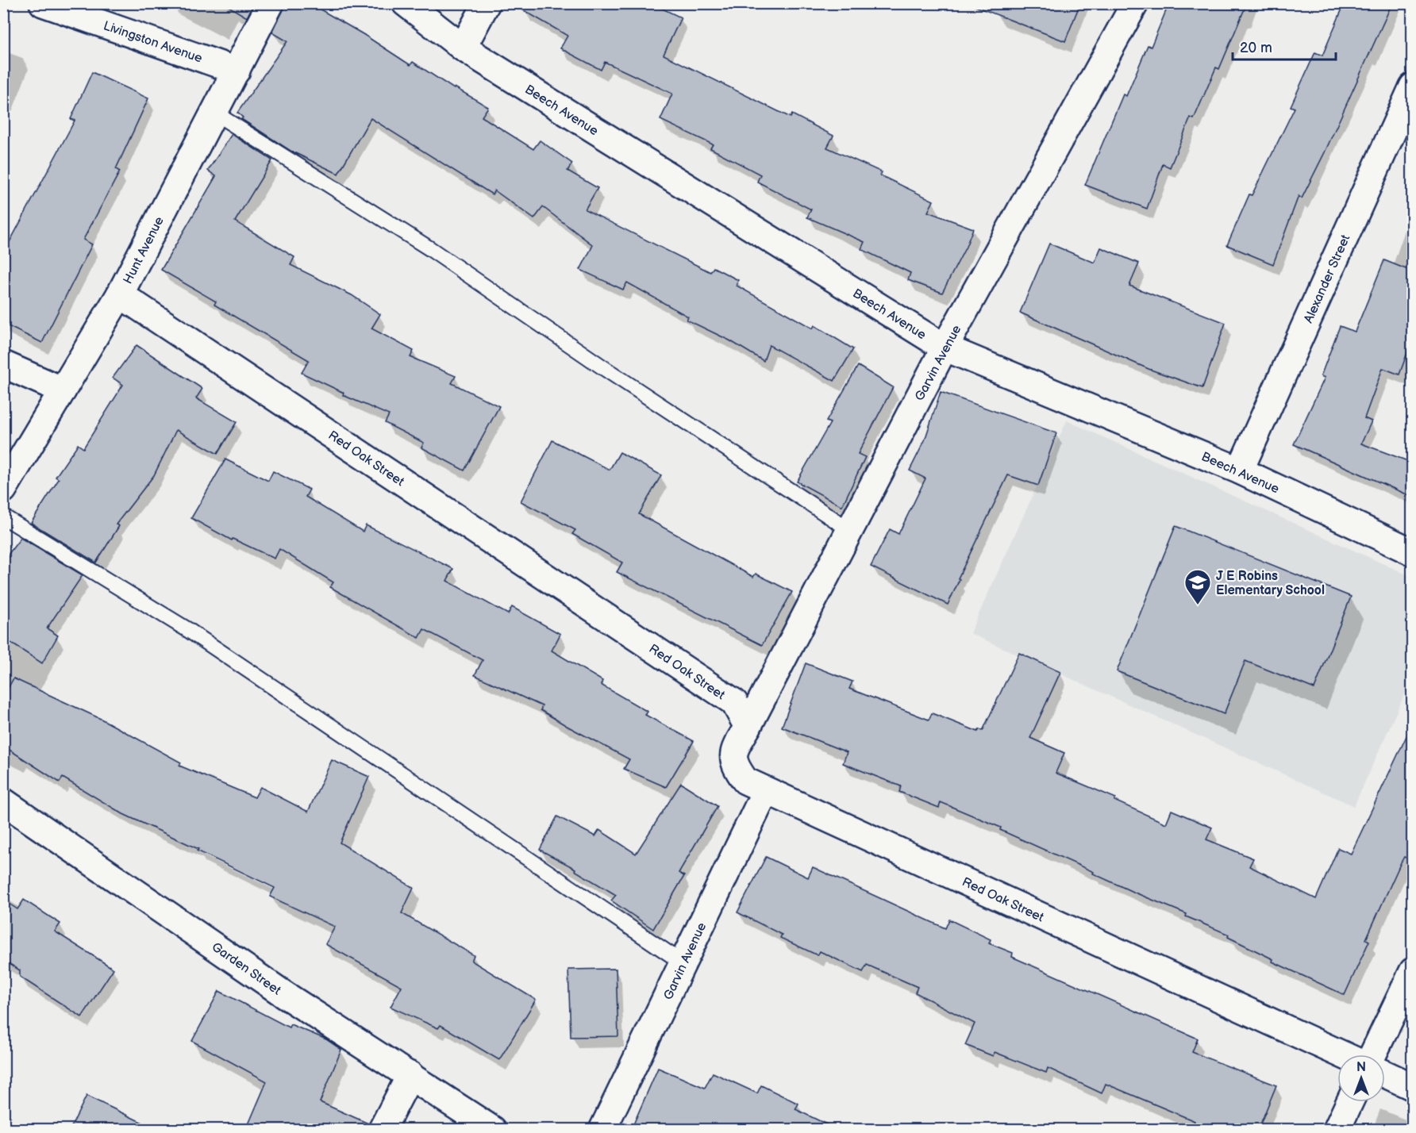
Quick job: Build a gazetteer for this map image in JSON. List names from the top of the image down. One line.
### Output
{"streets":{"street":["Livingston Avenue","Beech Avenue","Hunt Avenue","Alexander Street","Garvin Avenue","Red Oak Street","Garden Street"]},"crossings":[["Livingston Avenue","Hunt Avenue"],["Beech Avenue","Alexander Street"],["Beech Avenue","Garvin Avenue"],["Hunt Avenue","Red Oak Street"],["Garvin Avenue","Red Oak Street"]],"places":{"school or university":["J E Robins Elementary School"]},"scale_bar":"20 m","north":"top"}
